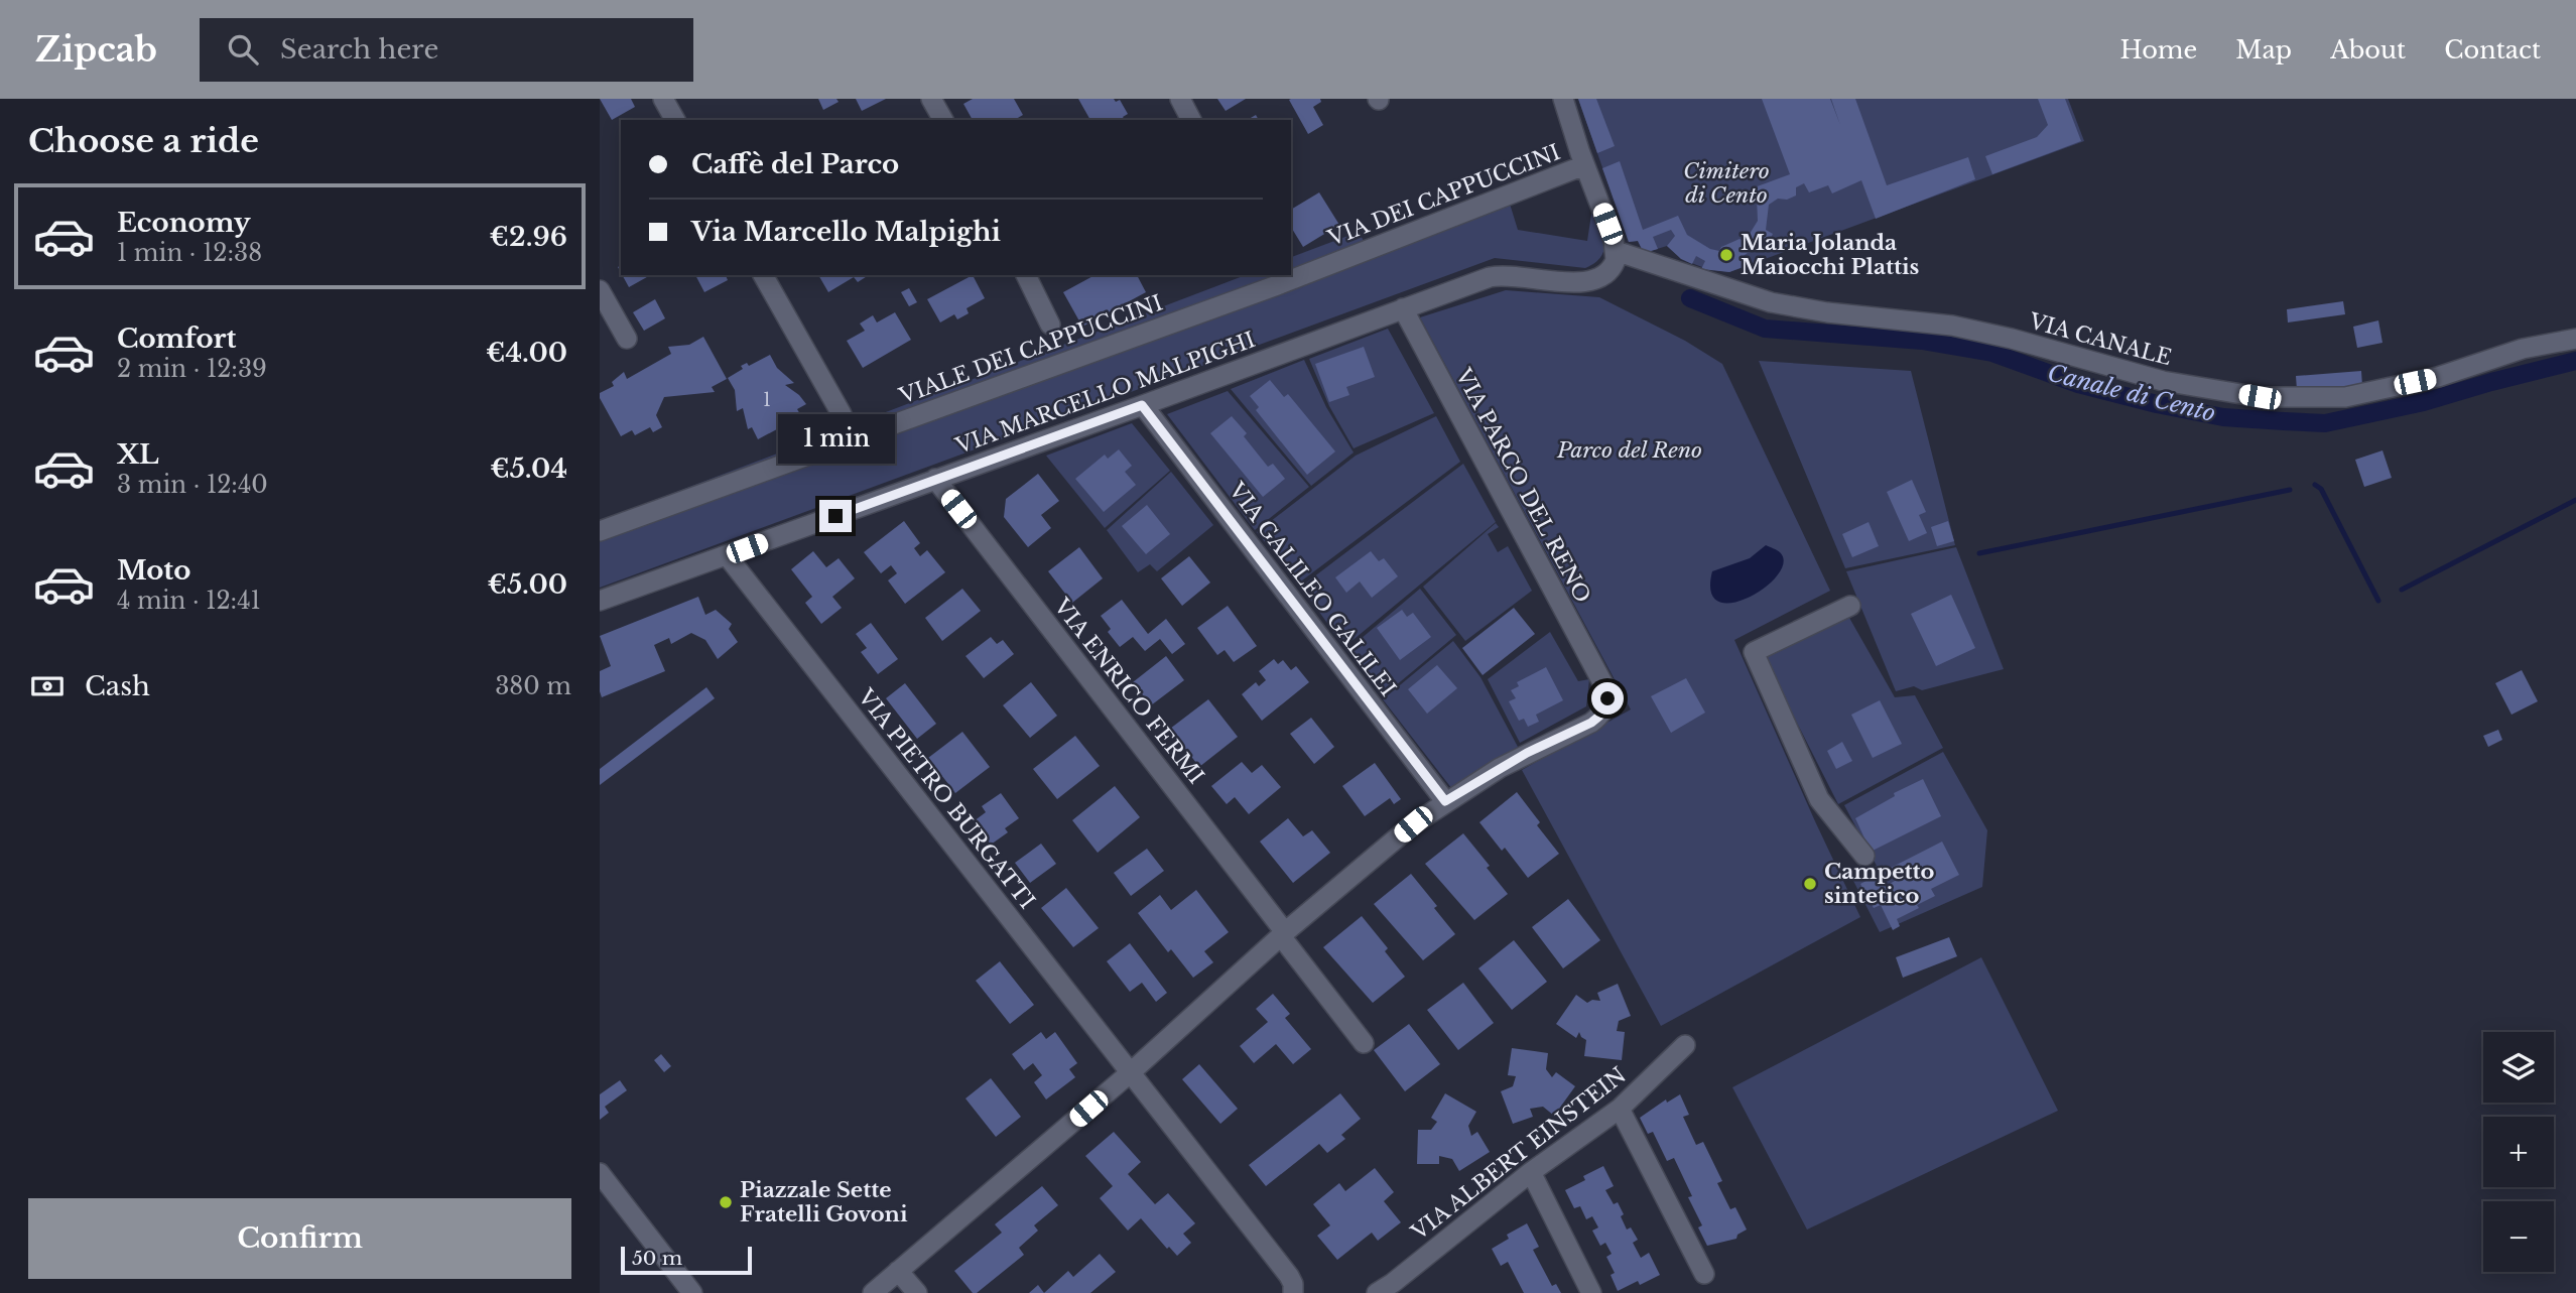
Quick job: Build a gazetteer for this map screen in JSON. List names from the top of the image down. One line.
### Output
{"streets":{"street":["VIA DEI CAPPUCCINI","VIA CANALE","VIALE DEI CAPPUCCINI","VIA MARCELLO MALPIGHI","VIA PARCO DEL RENO","VIA GALILEO GALILEI","VIA ENRICO FERMI","VIA PIETRO BURGATTI","VIA ALBERT EINSTEIN"]},"crossings":[["VIA DEI CAPPUCCINI","VIALE DEI CAPPUCCINI"],["VIA CANALE","VIA MARCELLO MALPIGHI"],["VIA MARCELLO MALPIGHI","VIA PARCO DEL RENO"],["VIA MARCELLO MALPIGHI","VIA GALILEO GALILEI"],["VIA MARCELLO MALPIGHI","VIA ENRICO FERMI"],["VIA MARCELLO MALPIGHI","VIA PIETRO BURGATTI"],["VIA PARCO DEL RENO","VIA GALILEO GALILEI"]],"water":["Canale di Cento"],"parks":["Cimitero di Cento","Parco del Reno"],"places":["Maria Jolanda Maiocchi Plattis","Campetto sintetico","Piazzale Sette Fratelli Govoni"],"house_numbers":["1"],"scale_bar":"50 m","page":{"header":"Zipcab","search":"Search here","nav":["Home","Map","About","Contact"],"heading":"Choose a ride","banner":["Caffè del Parco","Via Marcello Malpighi"],"list":[{"name":"Economy","note":"1 min · 12:38","value":"€2.96"},{"name":"Comfort","note":"2 min · 12:39","value":"€4.00"},{"name":"XL","note":"3 min · 12:40","value":"€5.04"},{"name":"Moto","note":"4 min · 12:41","value":"€5.00"}],"bubble":"1 min","pay":["Cash","380 m"],"map_buttons":["+","−"],"buttons":"Confirm","scale":"50 m"}}
